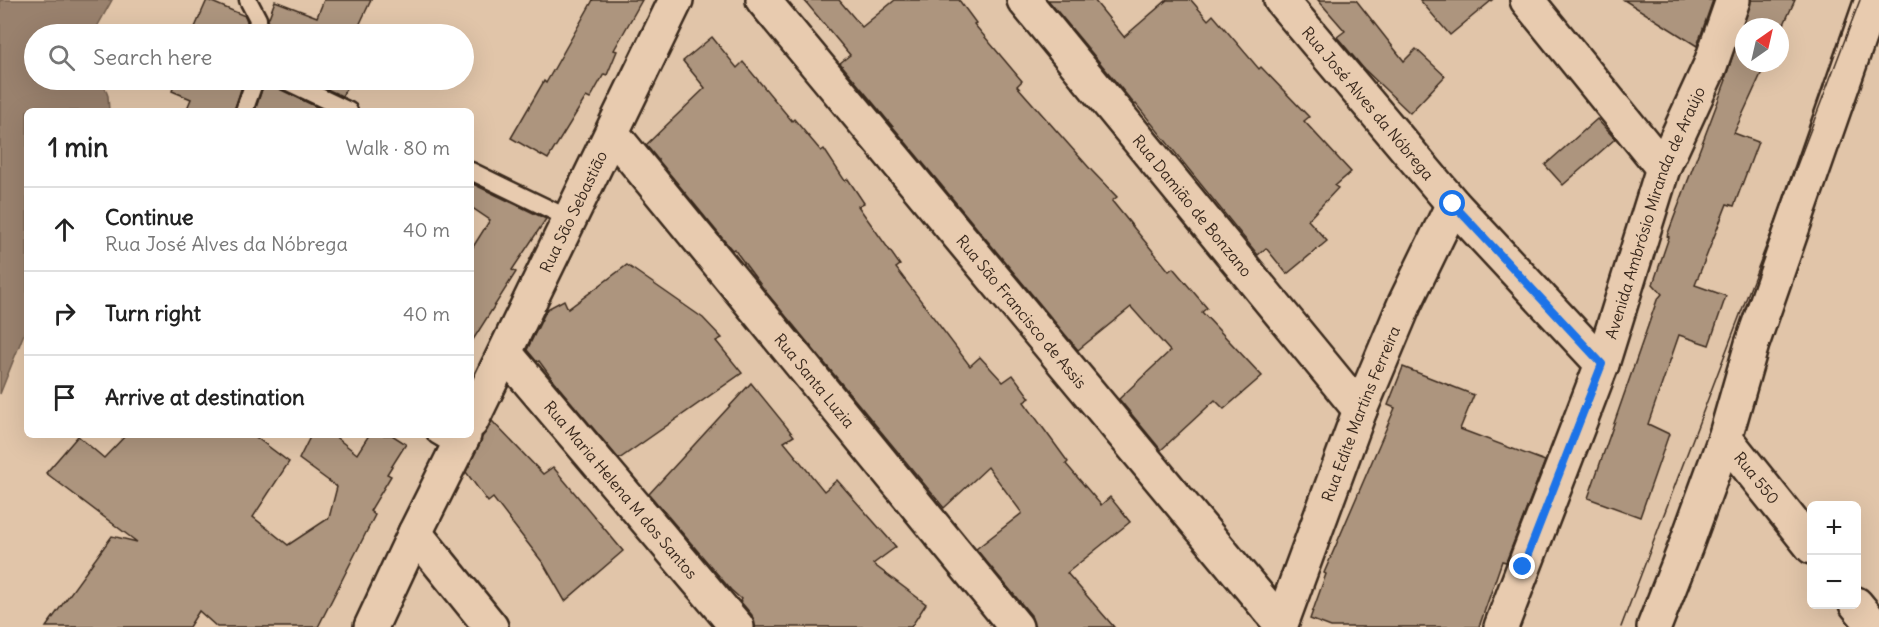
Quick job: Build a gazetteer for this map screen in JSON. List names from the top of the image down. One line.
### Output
{"streets":{"street":["Rua José Alves da Nóbrega","Rua Damião de Bonzano","Rua São Sebastião","Avenida Ambrósio Miranda de Araújo","Rua São Francisco de Assis","Rua Santa Luzia","Rua Edite Martins Ferreira","Rua 550","Rua Maria Helena M dos Santos"]},"crossings":[["Rua José Alves da Nóbrega","Avenida Ambrósio Miranda de Araújo"],["Rua José Alves da Nóbrega","Rua Edite Martins Ferreira"],["Rua Damião de Bonzano","Rua Edite Martins Ferreira"],["Rua São Sebastião","Rua Santa Luzia"],["Rua São Sebastião","Rua Maria Helena M dos Santos"],["Rua São Francisco de Assis","Rua Edite Martins Ferreira"]],"north":"top right","page":{"search":"Search here","heading":["1 min","Walk · 80 m"],"list":[["Continue","Rua José Alves da Nóbrega","40 m"],["Turn right","40 m"],"Arrive at destination"],"map_buttons":["+","−"]}}
